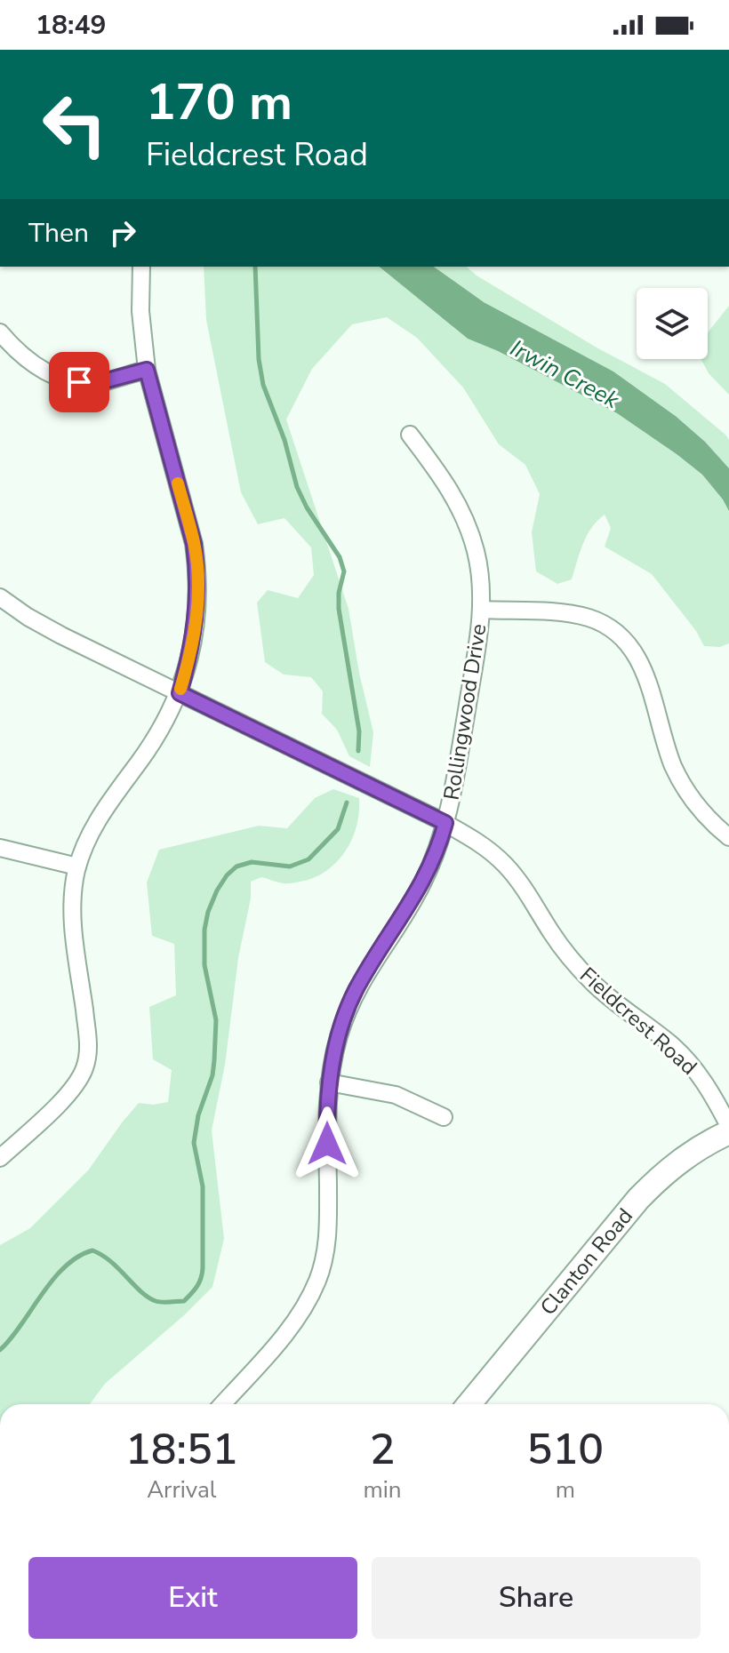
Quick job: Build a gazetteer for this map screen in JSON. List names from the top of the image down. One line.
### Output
{"streets":{"main road":["Clanton Road"],"street":["Rollingwood Drive","Fieldcrest Road"]},"crossings":[["Rollingwood Drive","Fieldcrest Road"]],"water":["Irwin Creek"],"page":{"status":"18:49","turn":["170 m","Fieldcrest Road"],"then":"Then","eta":["18:51","Arrival","2","min","510","m"],"buttons":["Exit","Share"]}}
